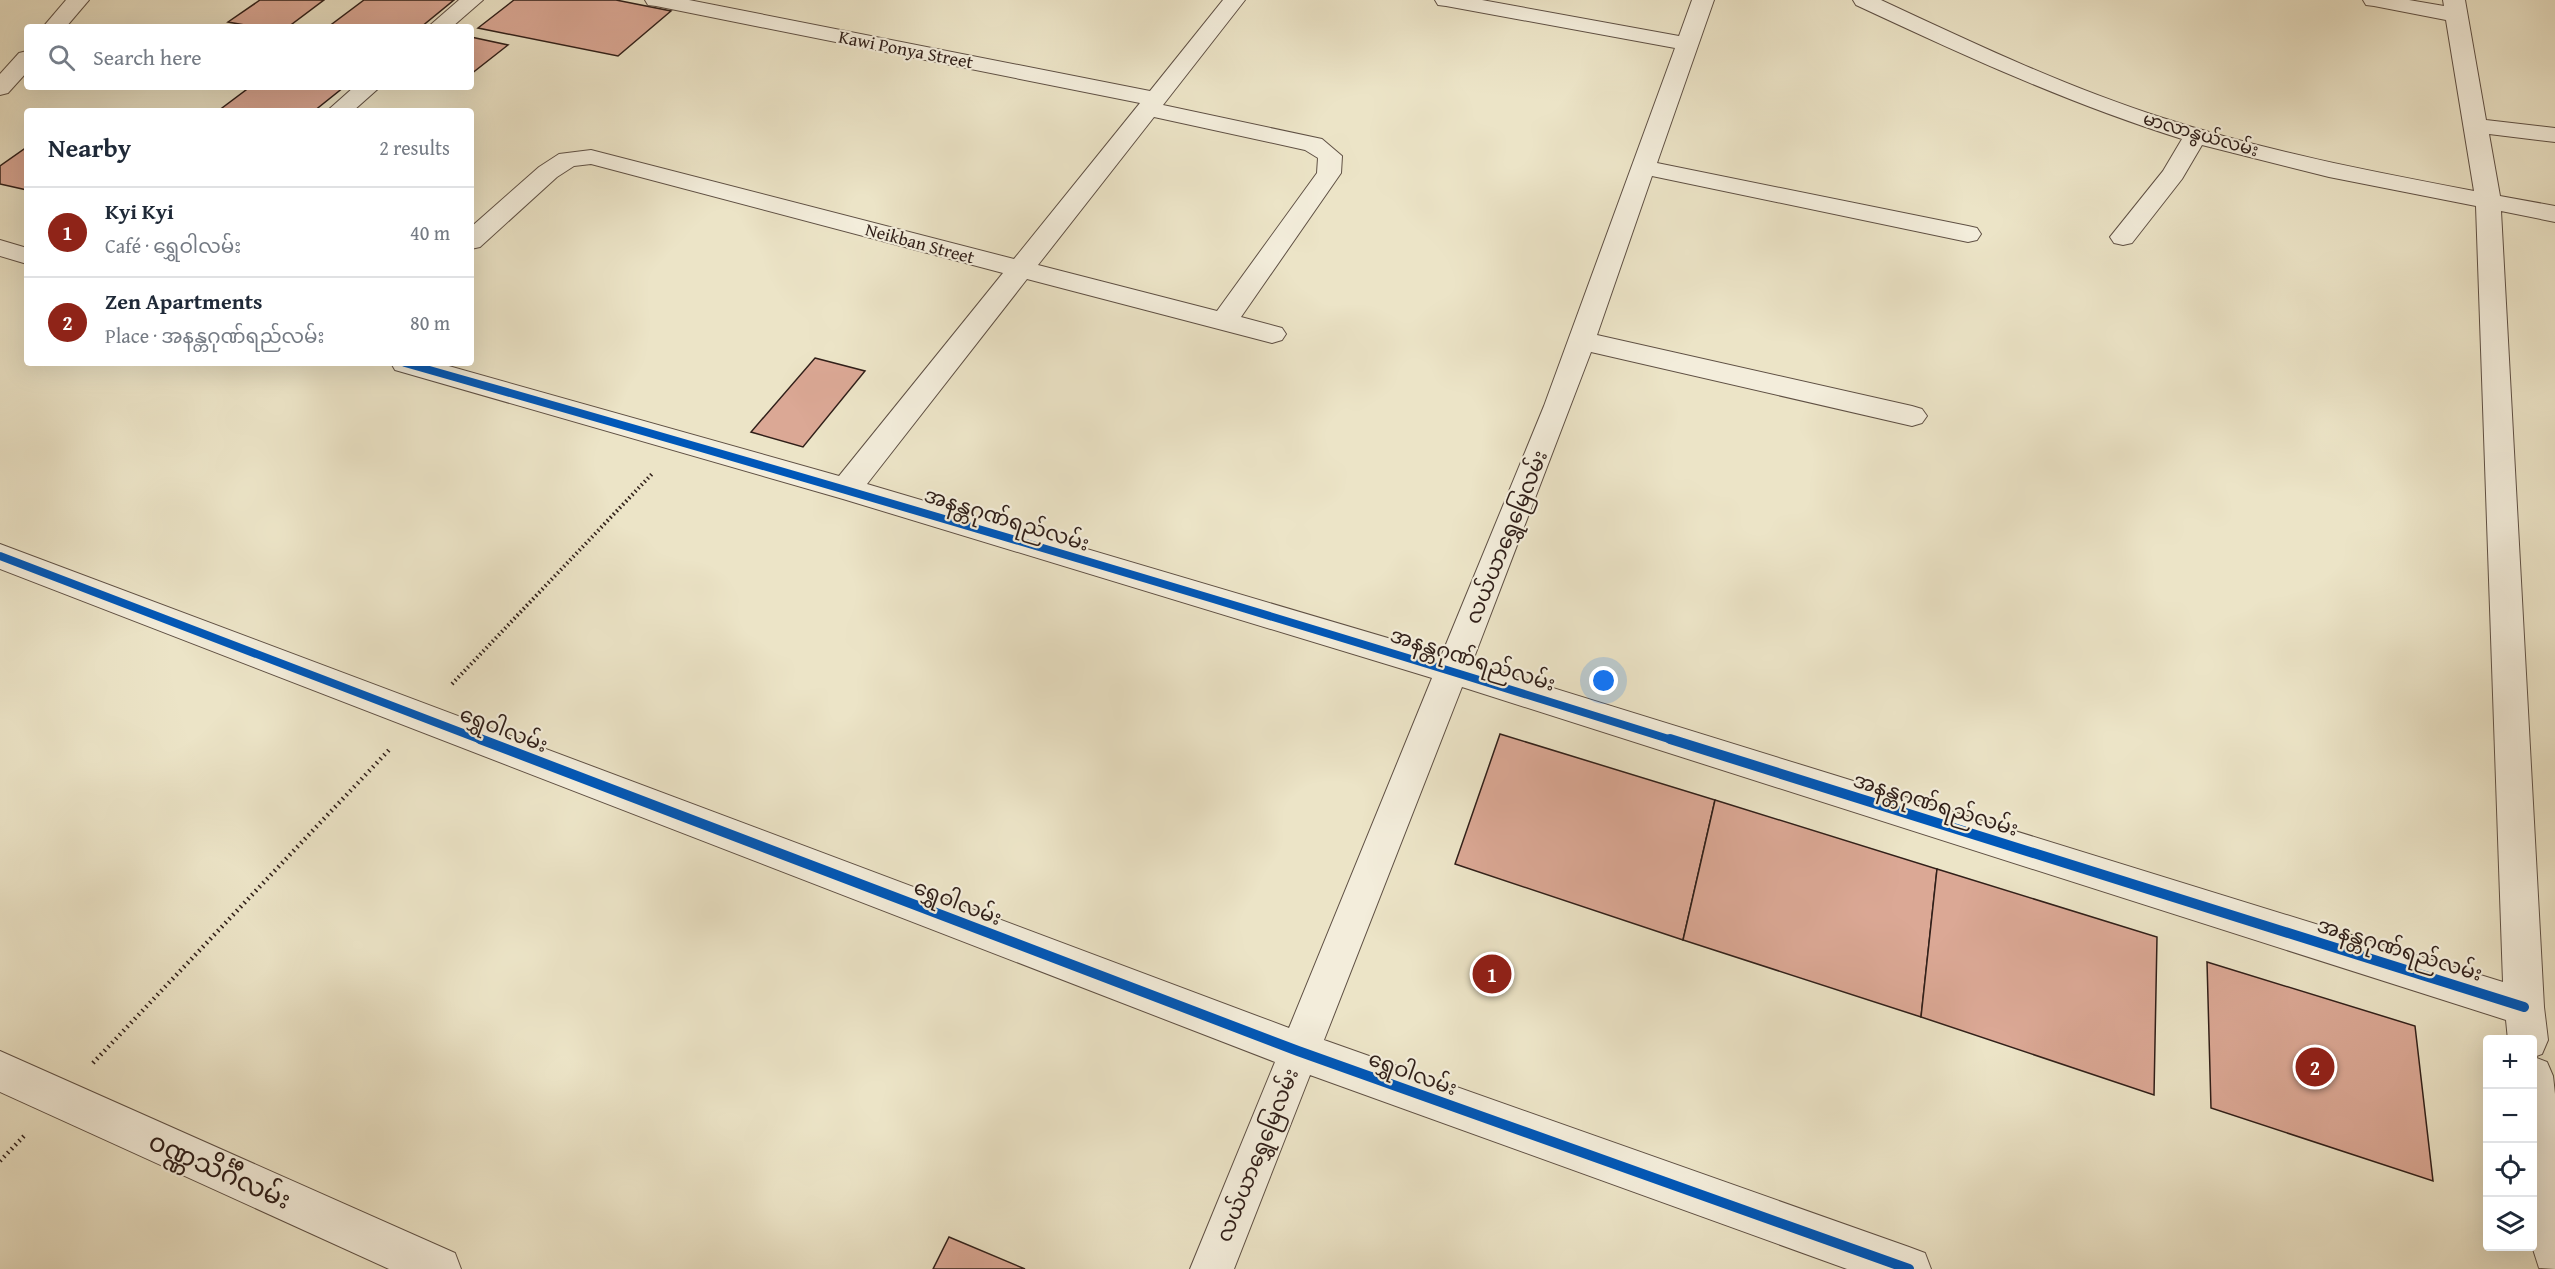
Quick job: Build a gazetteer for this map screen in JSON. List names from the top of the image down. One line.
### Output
{"streets":{"street":["Kawi Ponya Street","မာလာနွယ်လမ်း","Neikban Street","အနန္တဂုဏ်ရည်လမ်း","လယ်ယာရွှေမြေလမ်း","ရွှေဝါလမ်း","၀ဏ္ဏသိင်္ဂီလမ်း"]},"crossings":[["Kawi Ponya Street","Neikban Street"],["အနန္တဂုဏ်ရည်လမ်း","လယ်ယာရွှေမြေလမ်း"],["လယ်ယာရွှေမြေလမ်း","ရွှေဝါလမ်း"]],"page":{"search":"Search here","heading":["Nearby","2 results"],"list":[{"mark":"1","name":"Kyi Kyi","note":"Café · ရွှေဝါလမ်း","value":"40 m"},{"mark":"2","name":"Zen Apartments","note":"Place · အနန္တဂုဏ်ရည်လမ်း","value":"80 m"}],"pins":["1","2"],"map_buttons":["+","−"]}}
